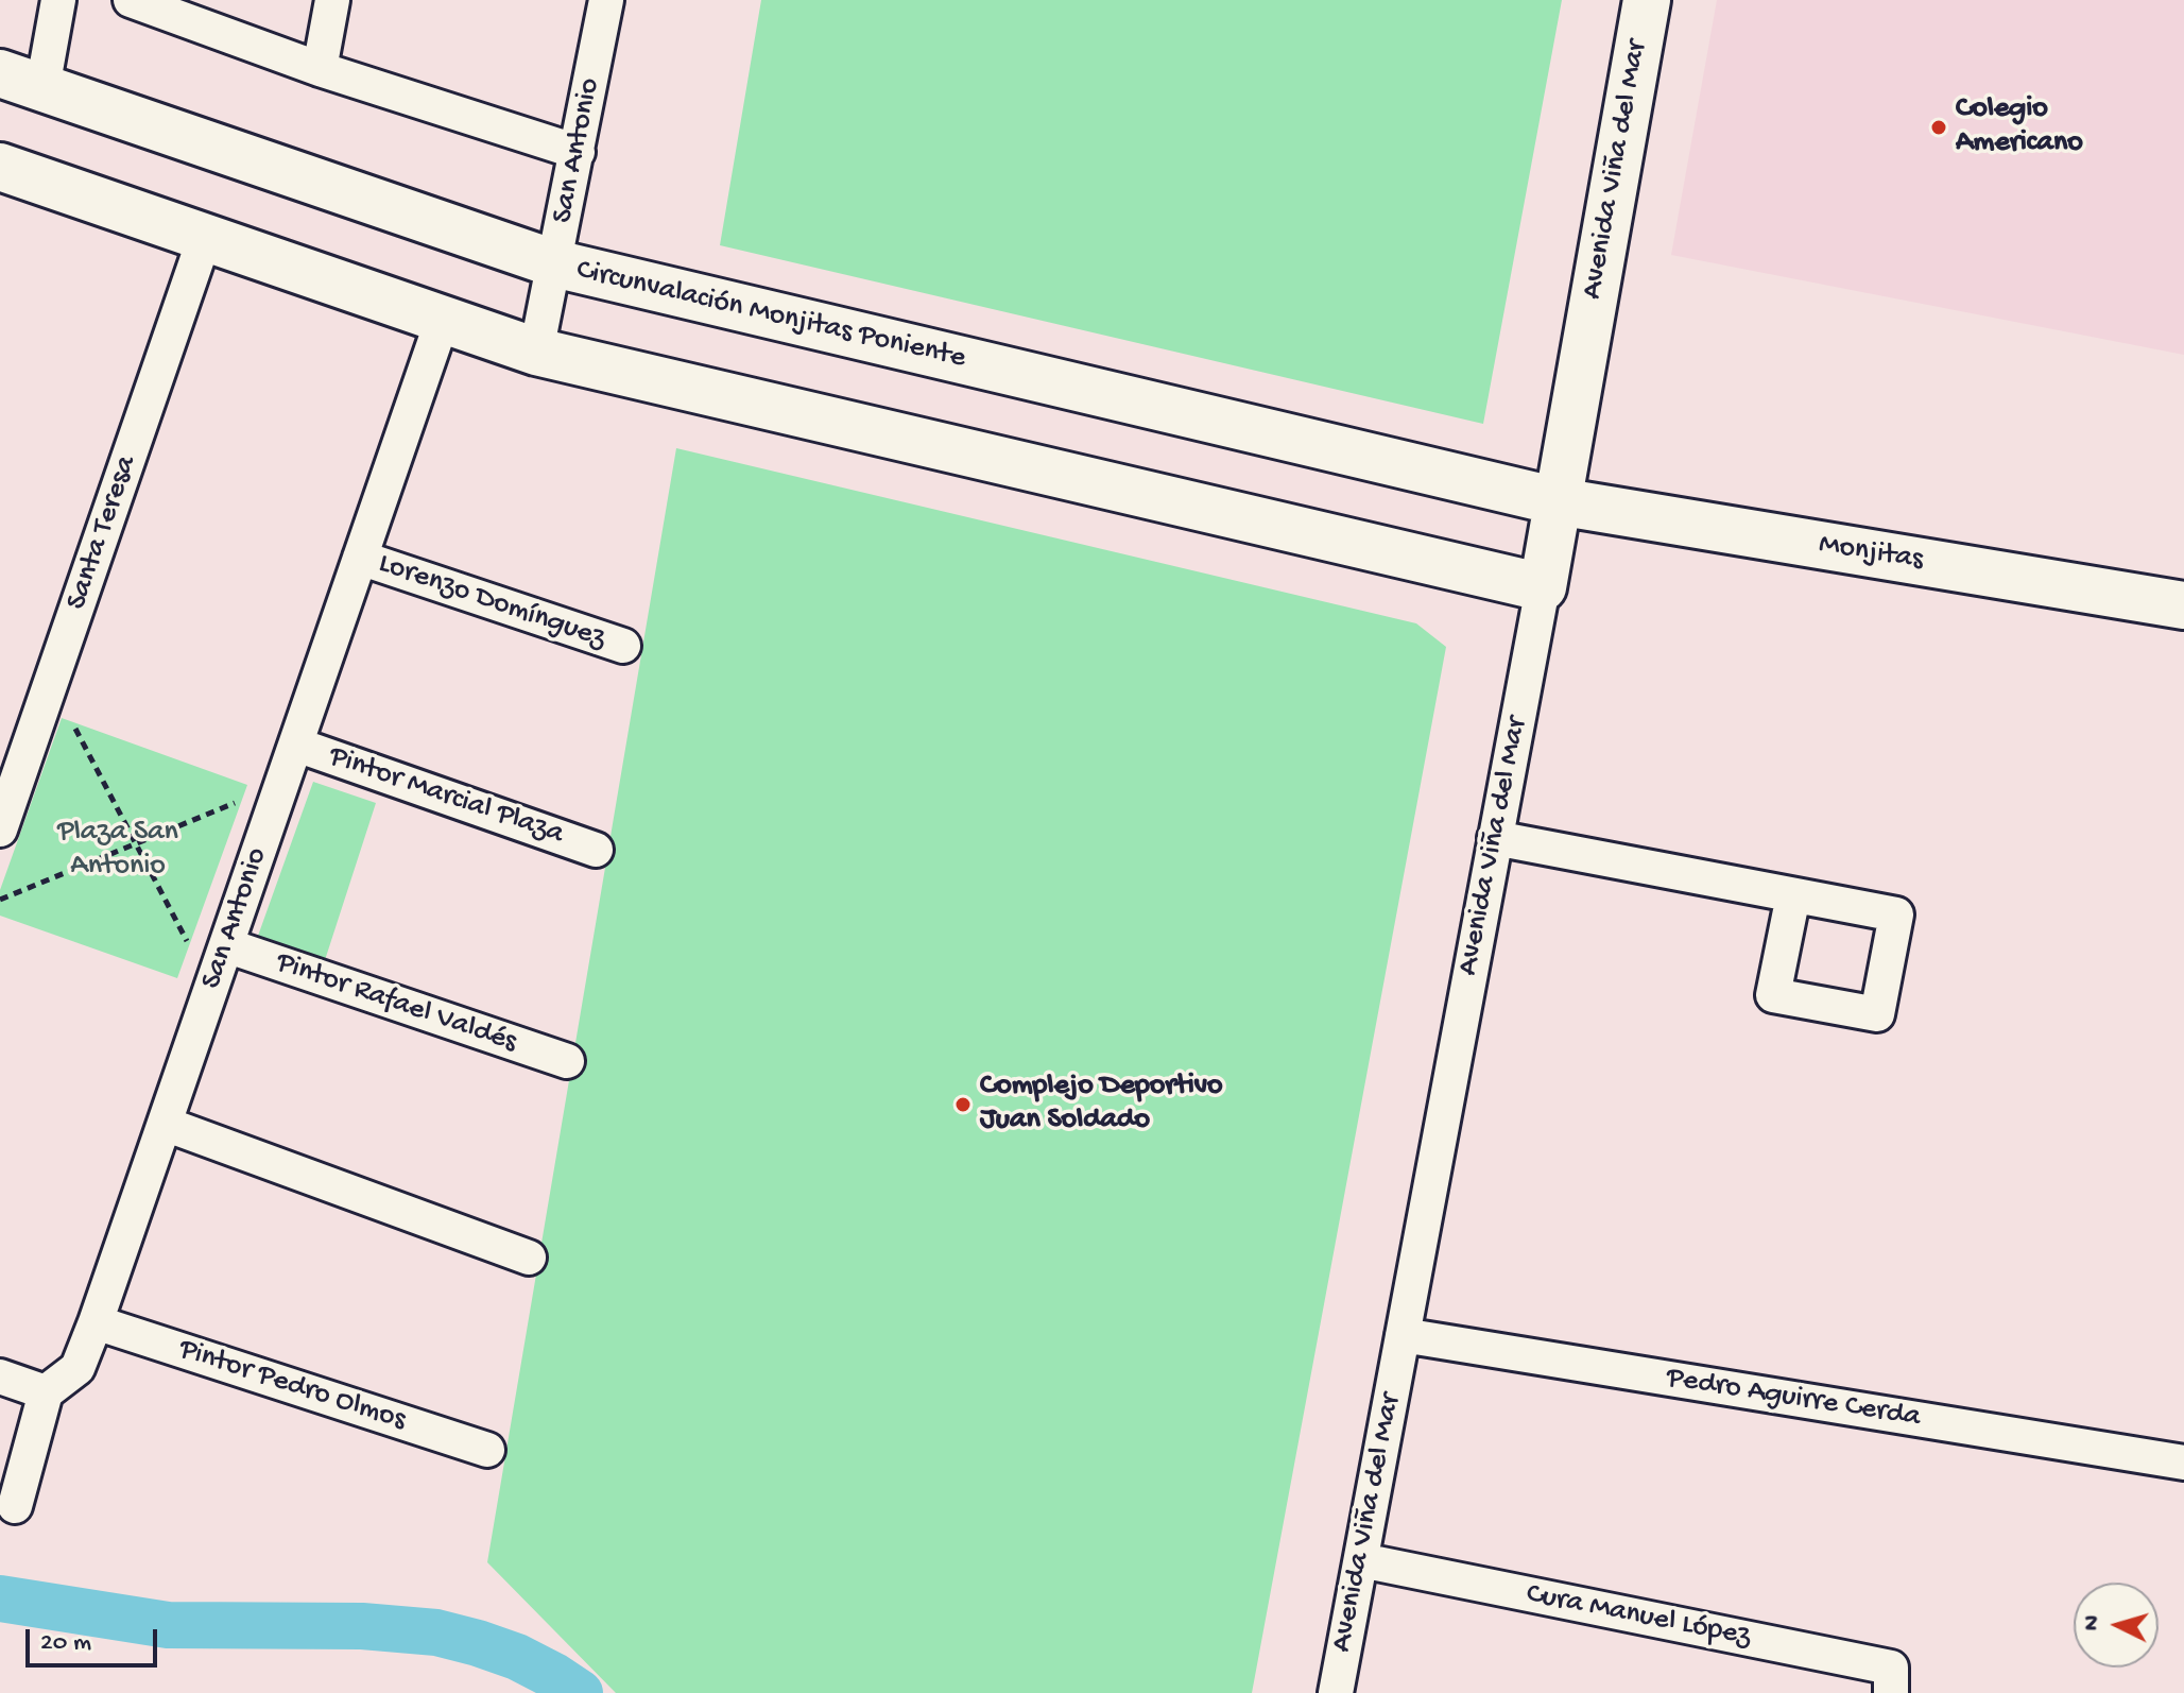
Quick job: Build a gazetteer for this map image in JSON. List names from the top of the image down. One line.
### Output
{"streets":{"street":["San Antonio","Avenida Viña del Mar","Circunvalación Monjitas Poniente","Santa Teresa","Monjitas","Lorenzo Domínguez","Pintor Marcial Plaza","Pintor Rafael Valdés","Pintor Pedro Olmos","Pedro Aguirre Cerda","Cura Manuel López"]},"crossings":[["San Antonio","Circunvalación Monjitas Poniente"],["San Antonio","Lorenzo Domínguez"],["San Antonio","Pintor Marcial Plaza"],["San Antonio","Pintor Rafael Valdés"],["San Antonio","Pintor Pedro Olmos"],["Avenida Viña del Mar","Circunvalación Monjitas Poniente"],["Avenida Viña del Mar","Monjitas"],["Avenida Viña del Mar","Pedro Aguirre Cerda"],["Avenida Viña del Mar","Cura Manuel López"],["Circunvalación Monjitas Poniente","Monjitas"]],"parks":["Plaza San Antonio"],"places":["Colegio Americano","Complejo Deportivo Juan Soldado"],"scale_bar":"20 m","north":"left"}
